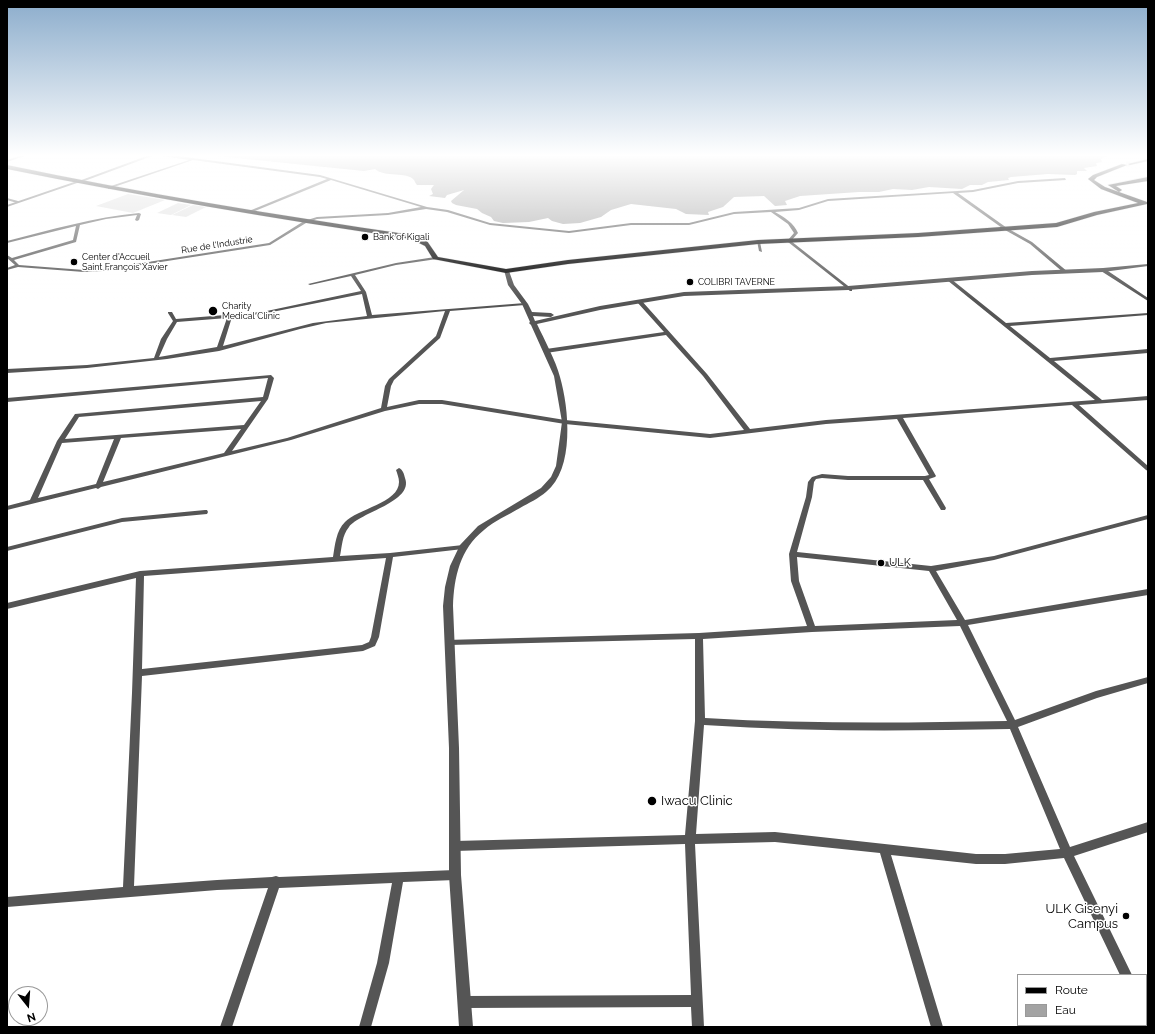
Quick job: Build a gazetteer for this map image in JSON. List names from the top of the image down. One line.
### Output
{"streets":{"street":["Rue de l'Industrie"]},"places":["Bank of Kigali","Center d'Accueil Saint François Xavier","COLIBRI TAVERNE","Charity Medical Clinic","ULK","Iwacu Clinic","ULK Gisenyi Campus"],"legend":["Route","Eau"],"north":"bottom"}
